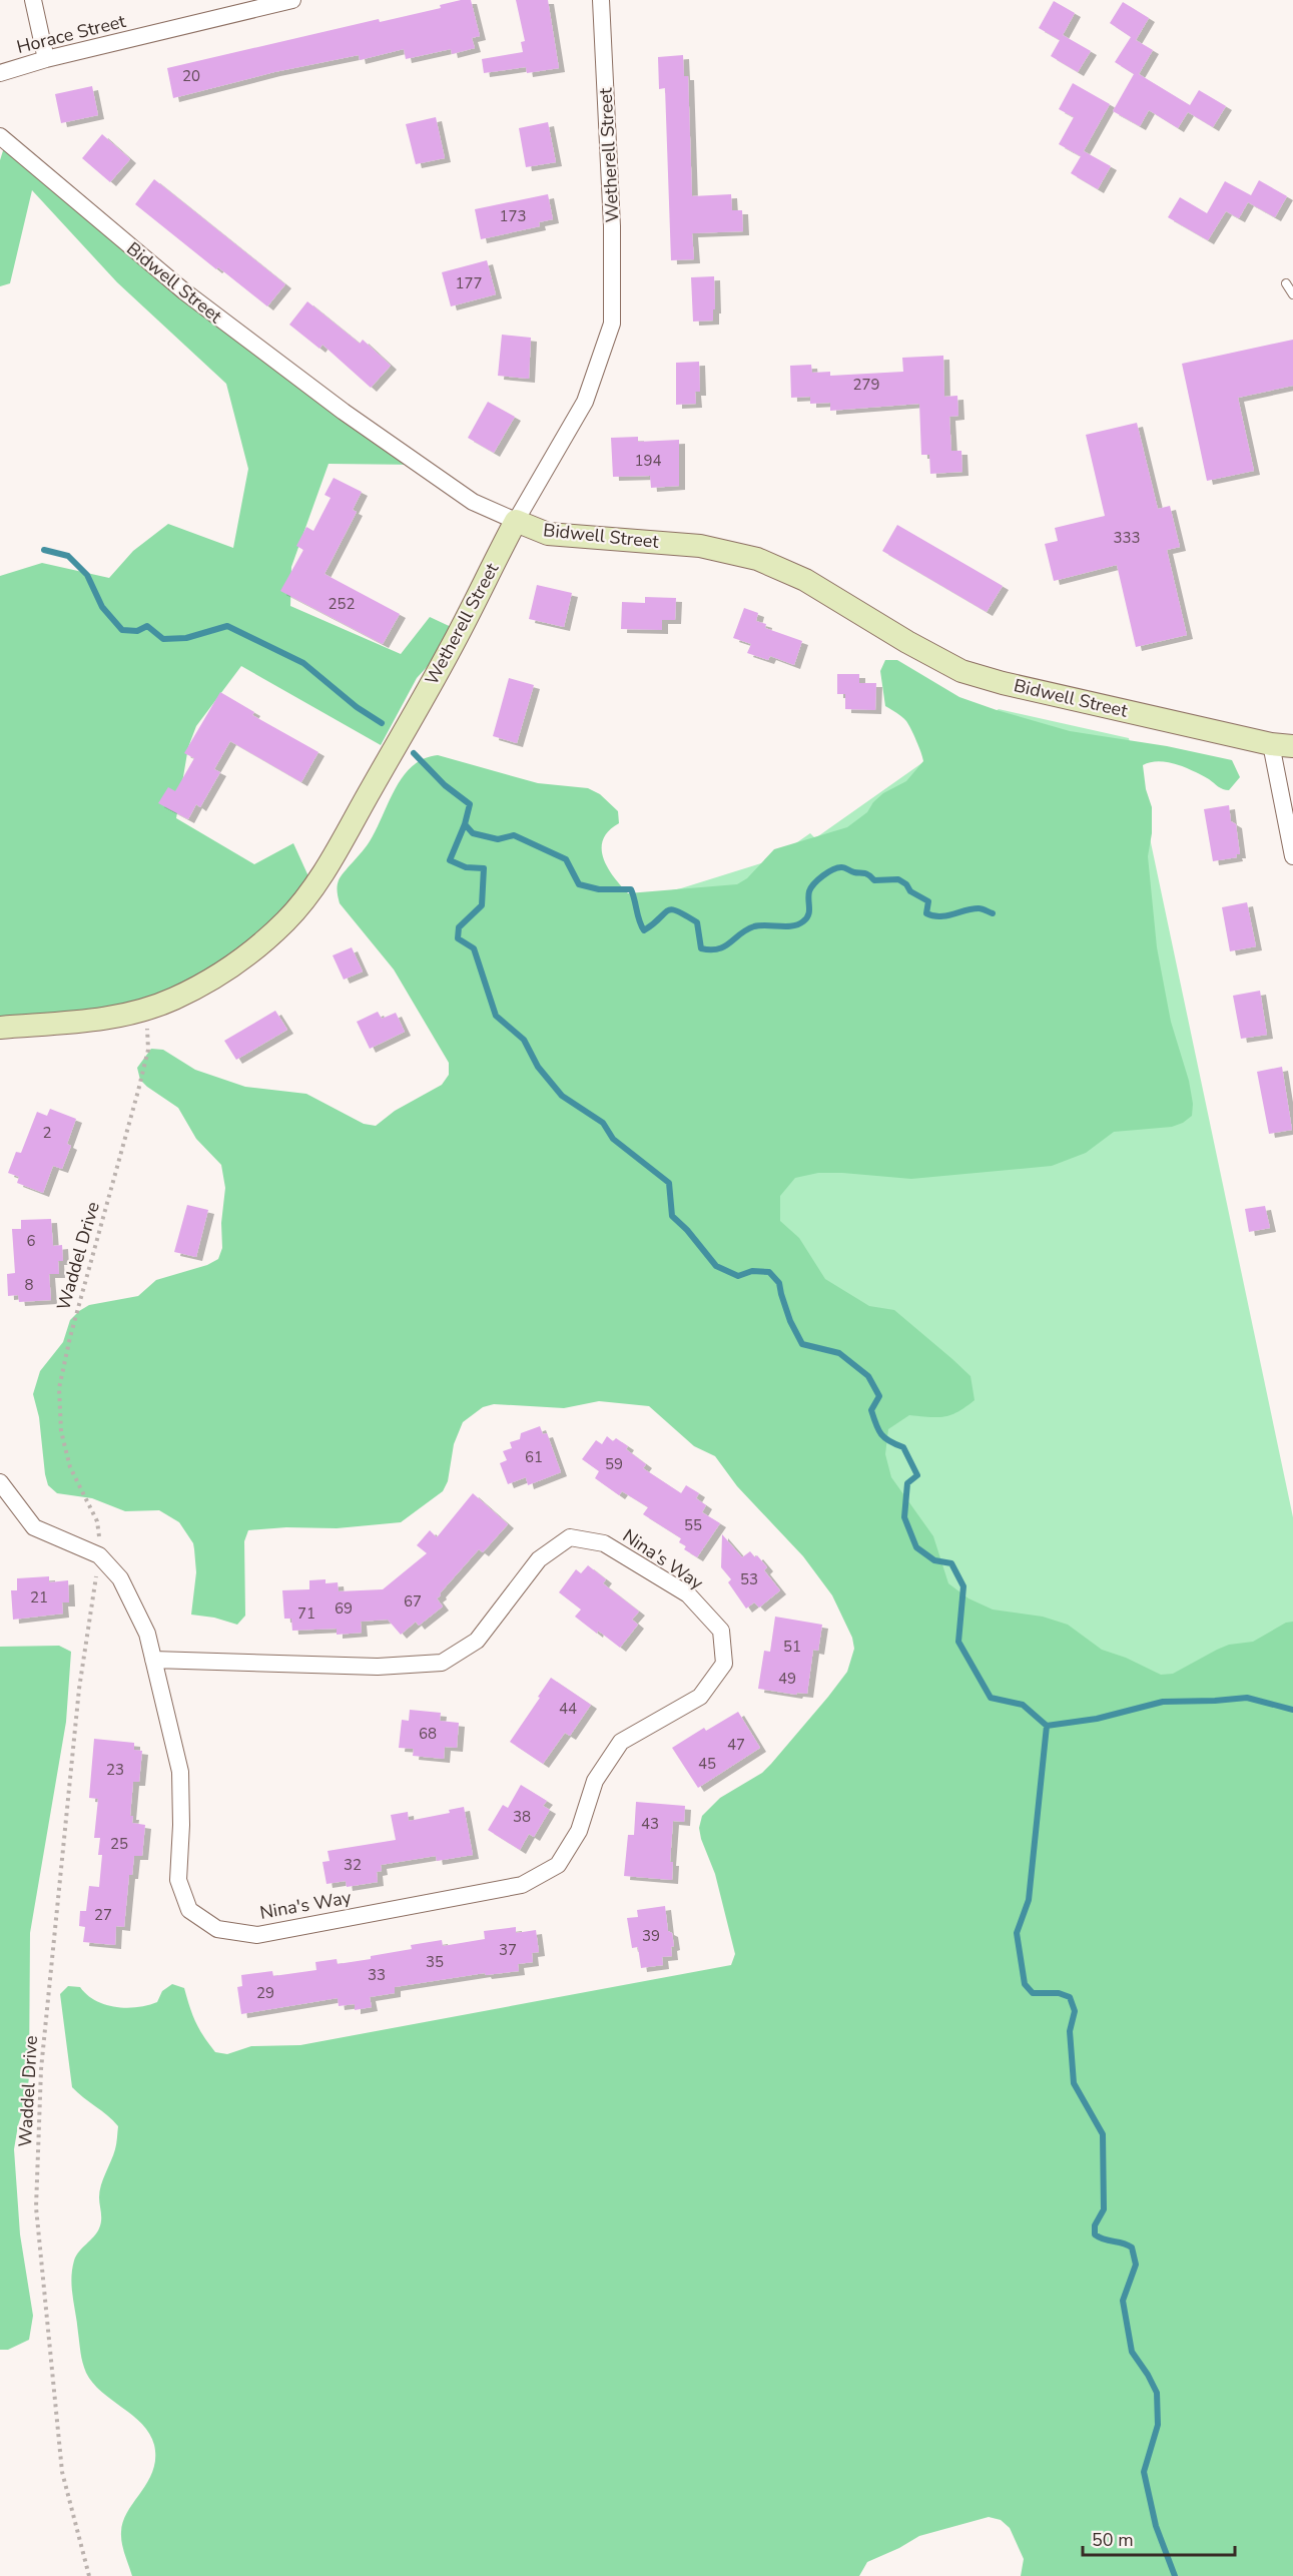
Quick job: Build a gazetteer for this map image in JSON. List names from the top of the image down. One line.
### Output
{"streets":{"street":["Horace Street","Wetherell Street","Bidwell Street","Nina's Way"],"path":["Waddel Drive"]},"crossings":[["Wetherell Street","Bidwell Street"],["Wetherell Street","Waddel Drive"]],"house_numbers":["20","173","177","279","194","333","252","2","6","8","61","59","55","53","21","67","69","71","51","49","44","68","47","45","23","38","43","25","32","27","39","37","35","33","29"],"scale_bar":"50 m"}
